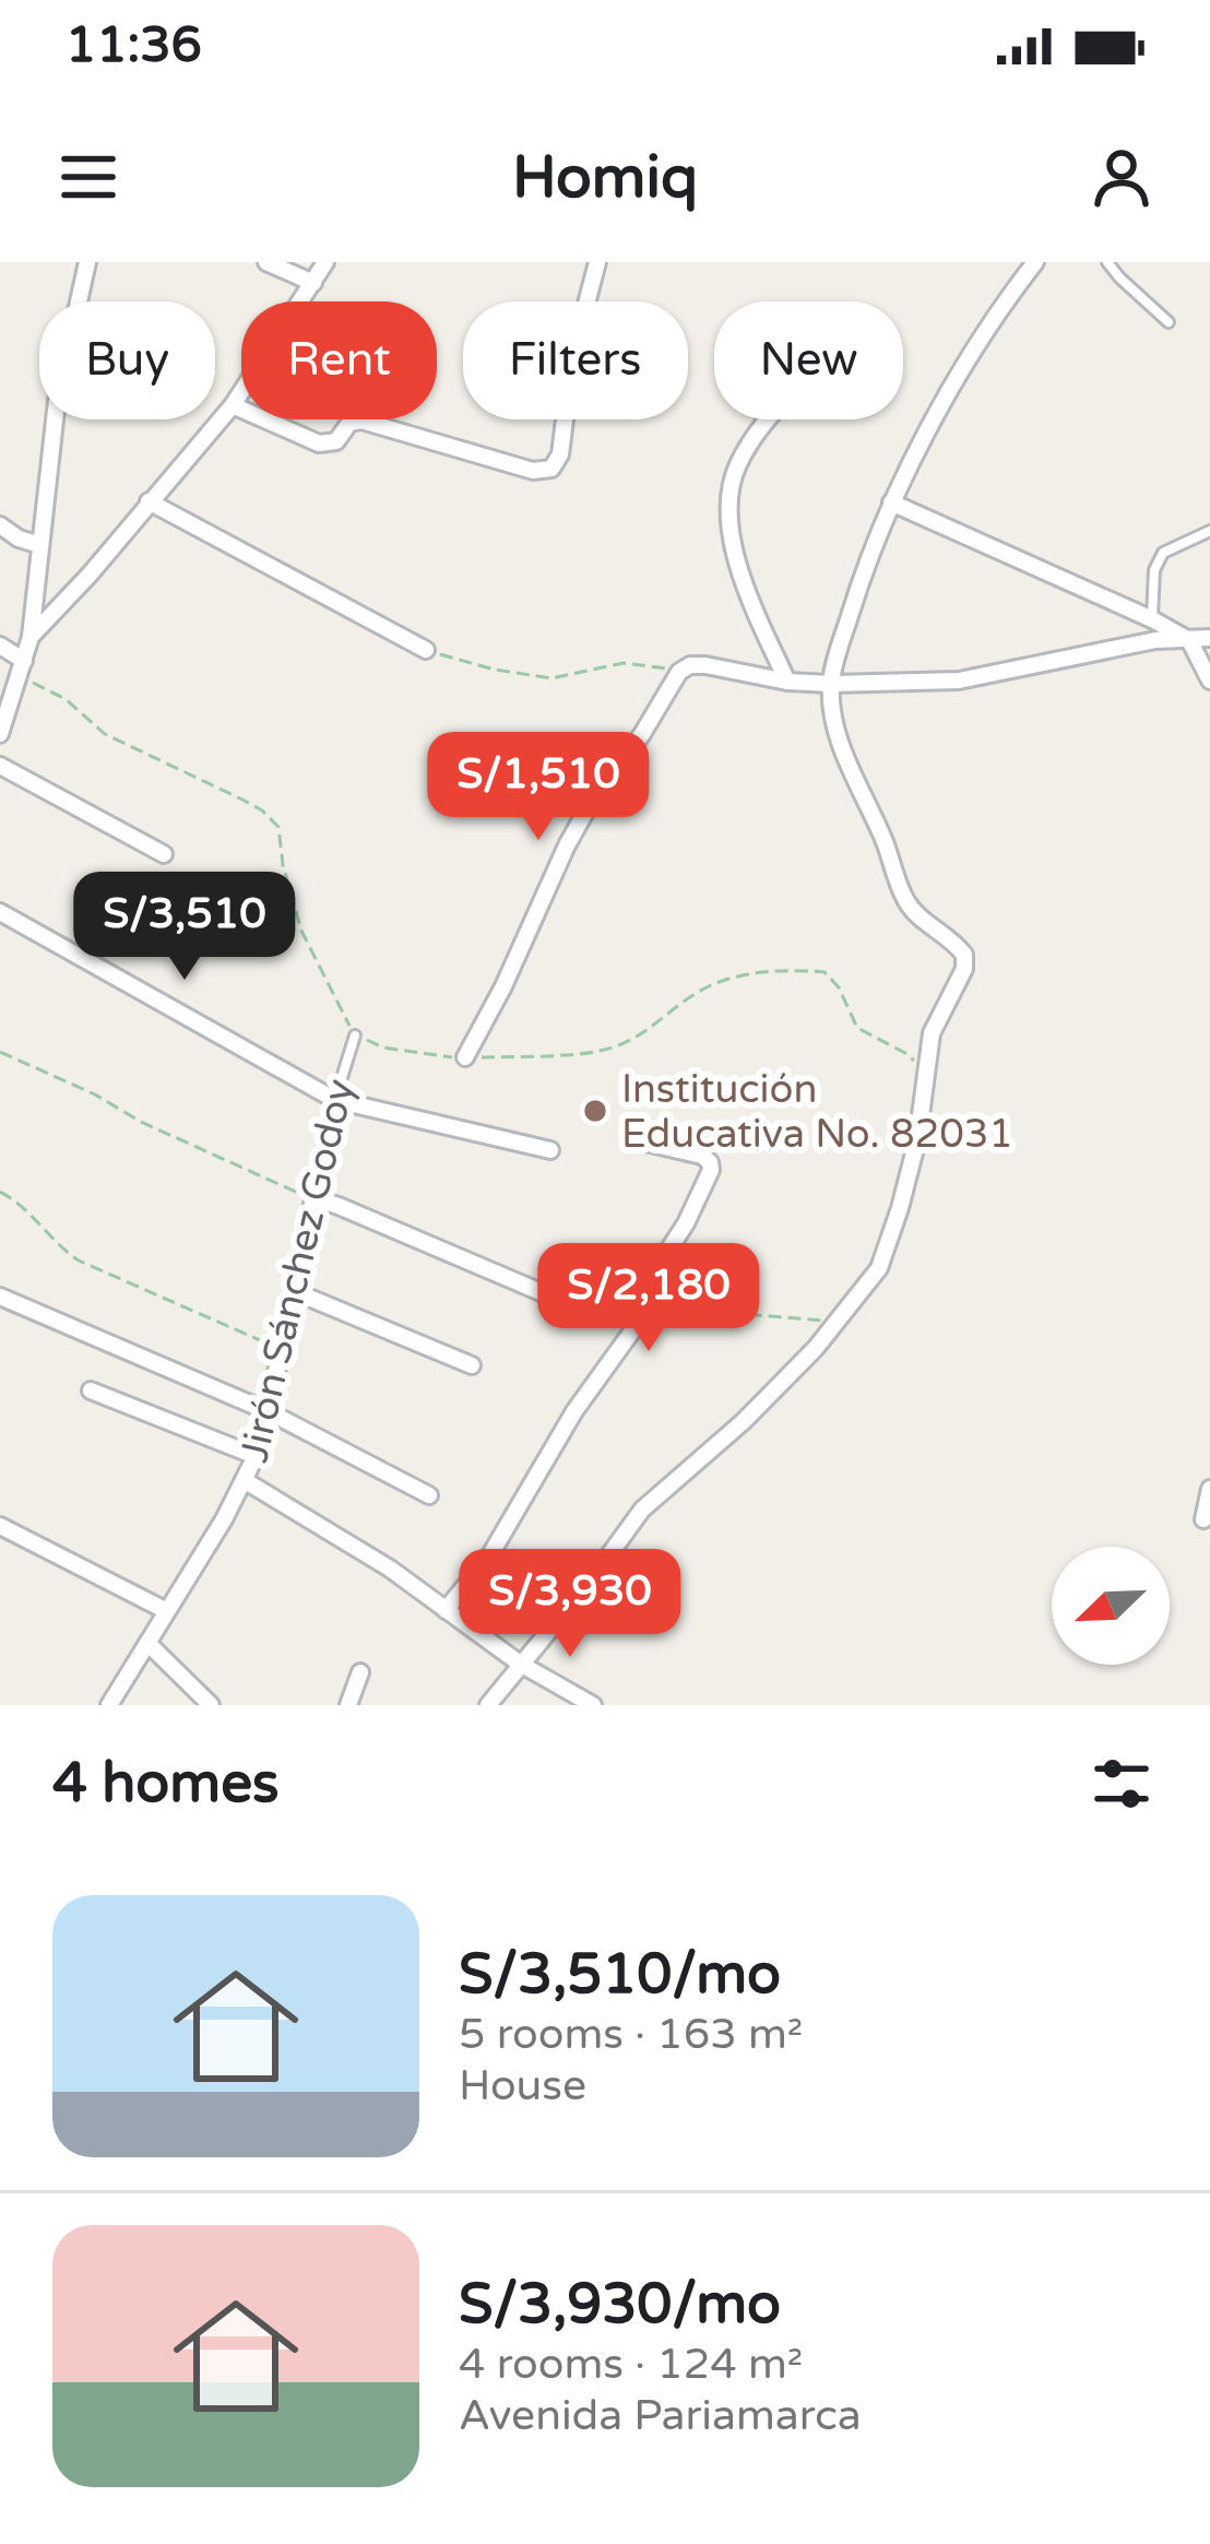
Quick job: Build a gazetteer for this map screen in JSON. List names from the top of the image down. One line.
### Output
{"streets":{"street":["Jirón Sánchez Godoy"]},"places":["Institución Educativa No. 82031"],"north":"bottom left","page":{"status":"11:36","header":"Homiq","chip":["Buy","Rent","Filters","New"],"price":["S/1,510","S/3,510","S/2,180","S/3,930"],"heading":"4 homes","list":[{"name":"S/3,510/mo","note":"5 rooms · 163 m² · House"},{"name":"S/3,930/mo","note":"4 rooms · 124 m² · Avenida Pariamarca"}]}}
